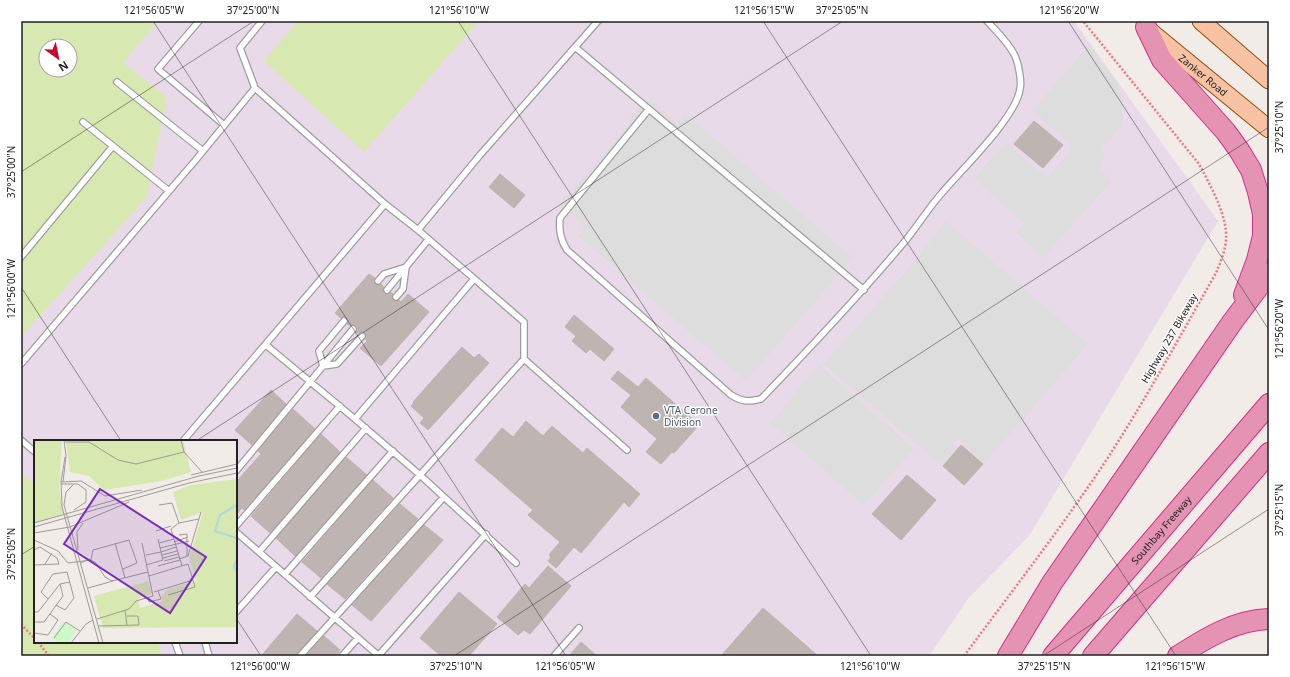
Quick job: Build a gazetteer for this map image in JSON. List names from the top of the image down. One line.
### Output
{"streets":{"highway":["Southbay Freeway"],"main road":["Zanker Road"],"path":["Highway 237 Bikeway"]},"places":["VTA Cerone Division"],"north":"bottom right","coordinates":["121°56'05\"W","37°25'00\"N","121°56'10\"W","121°56'15\"W","37°25'05\"N","121°56'20\"W","37°25'10\"N","121°56'00\"W","37°25'15\"N"]}
